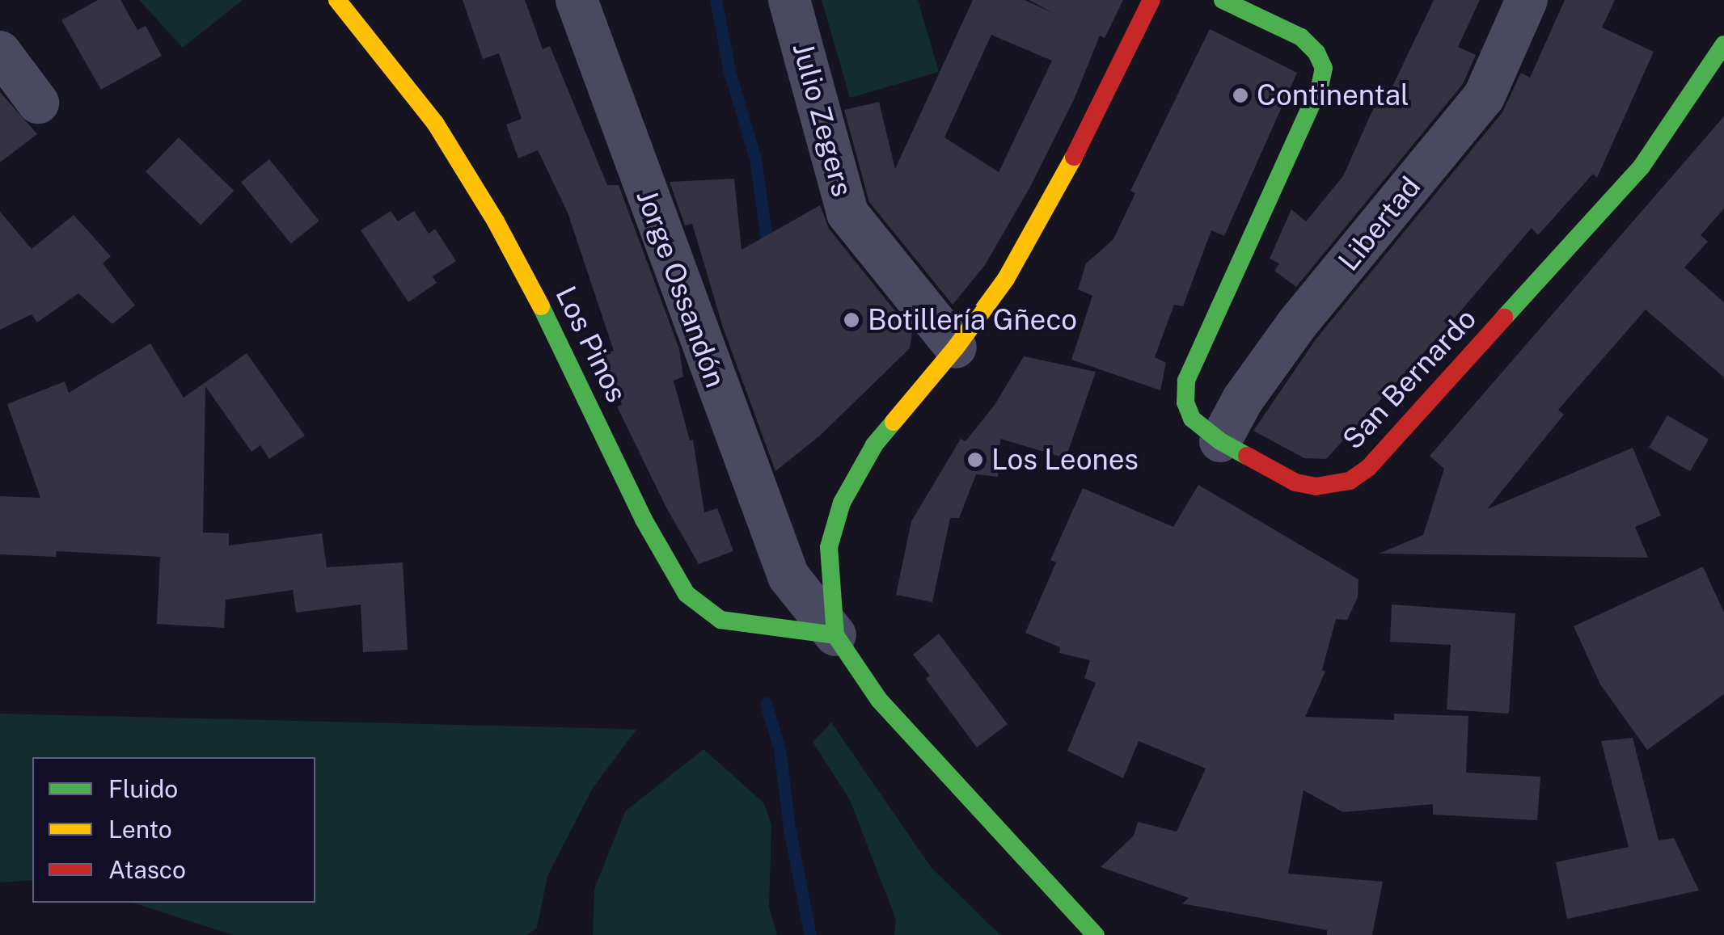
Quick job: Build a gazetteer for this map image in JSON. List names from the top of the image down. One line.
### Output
{"streets":{"street":["Julio Zegers","Libertad","Jorge Ossandón","Los Pinos","San Bernardo"]},"crossings":[["Libertad","San Bernardo"],["Jorge Ossandón","Los Pinos"]],"places":["Continental","Botillería Gñeco","Los Leones"],"legend":["Fluido","Lento","Atasco"]}
